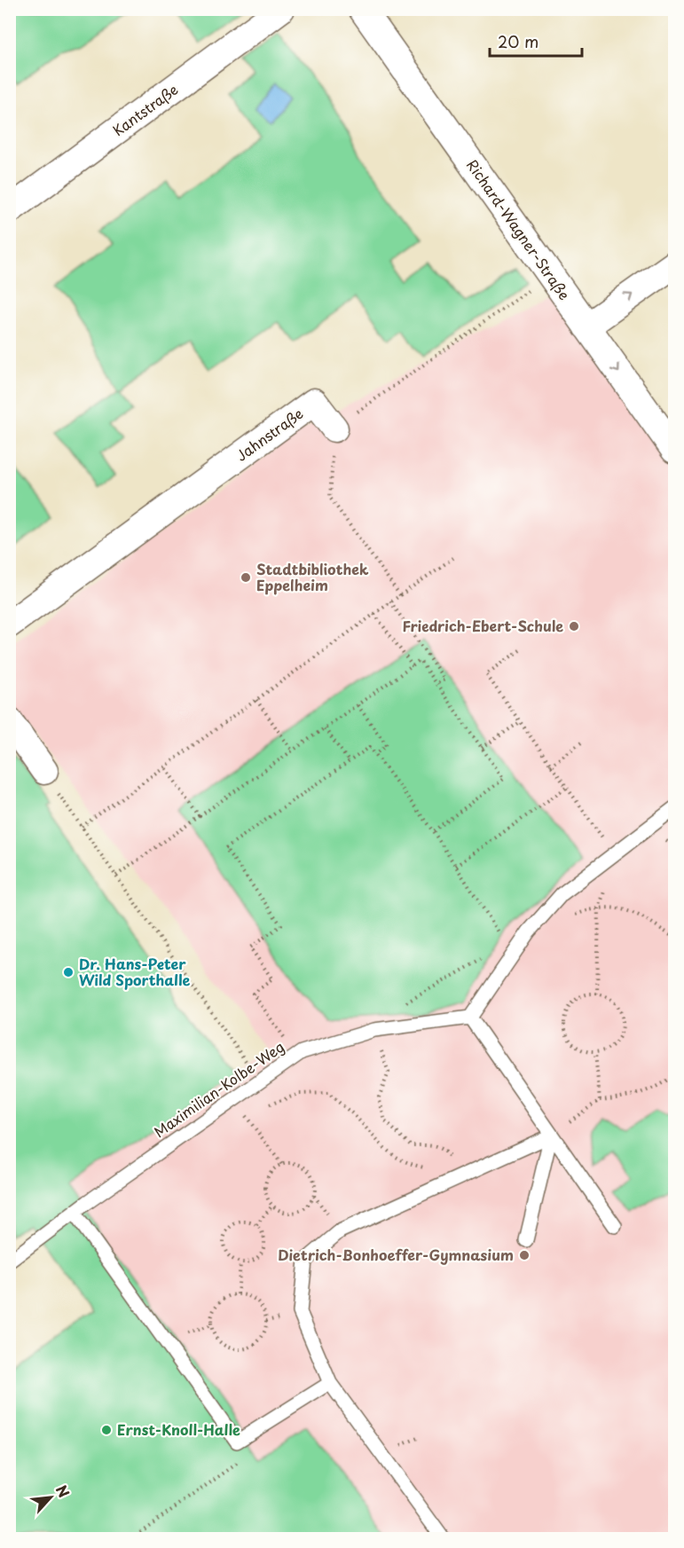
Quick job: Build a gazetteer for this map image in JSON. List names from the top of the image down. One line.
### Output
{"streets":{"street":["Kantstraße","Richard-Wagner-Straße","Jahnstraße"],"lane":["Maximilian-Kolbe-Weg"]},"places":["Stadtbibliothek Eppelheim","Friedrich-Ebert-Schule","Dr. Hans-Peter Wild Sporthalle","Dietrich-Bonhoeffer-Gymnasium","Ernst-Knoll-Halle"],"scale_bar":"20 m","north":"top right"}
